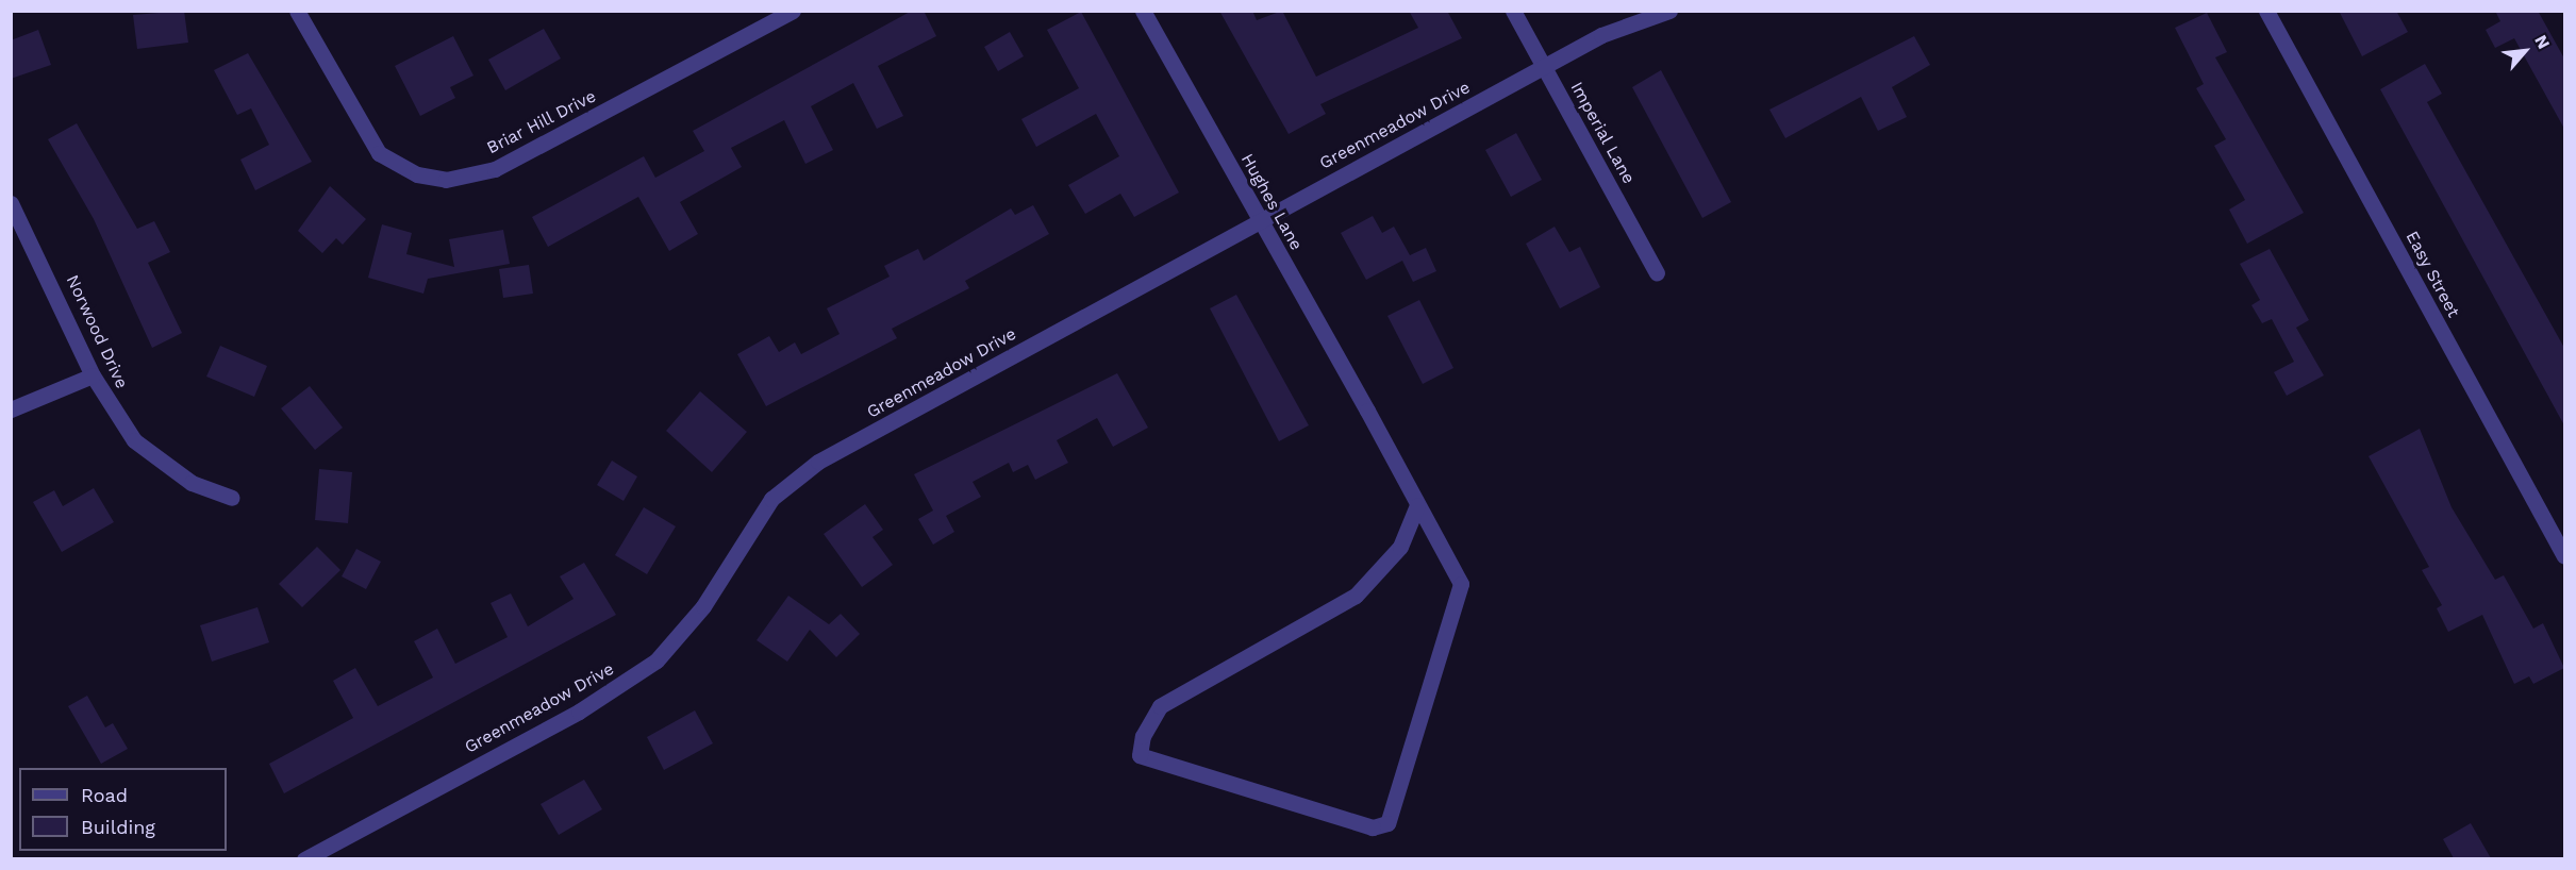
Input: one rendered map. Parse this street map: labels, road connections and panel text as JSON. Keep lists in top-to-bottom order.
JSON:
{
  "streets": {
    "street": [
      "Briar Hill Drive",
      "Greenmeadow Drive",
      "Imperial Lane",
      "Hughes Lane",
      "Easy Street",
      "Norwood Drive"
    ]
  },
  "crossings": [
    ["Greenmeadow Drive", "Imperial Lane"],
    ["Greenmeadow Drive", "Hughes Lane"]
  ],
  "legend": ["Road", "Building"],
  "north": "top right"
}
